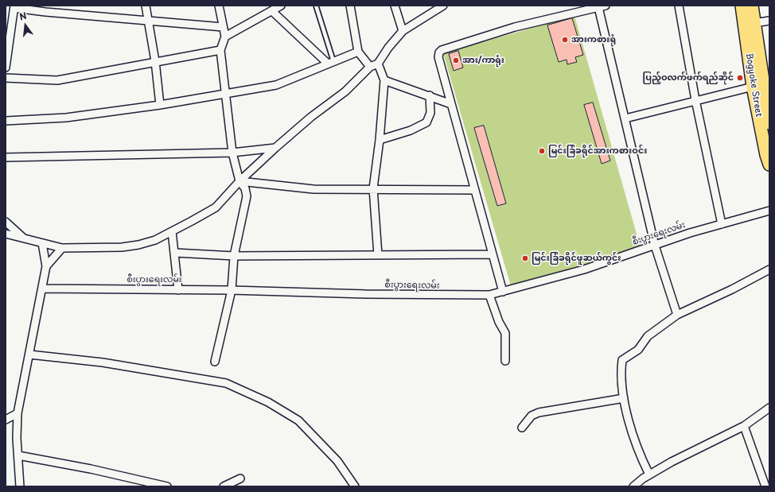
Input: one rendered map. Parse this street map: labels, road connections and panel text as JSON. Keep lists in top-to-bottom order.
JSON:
{
  "streets": {
    "highway": ["Bogyoke Street"],
    "street": ["စီးပွားရေးလမ်း"]
  },
  "places": [
    "အားကစားရုံ",
    "အား/ကာရုံး",
    "ပြည့်ဝလက်ဖက်ရည်ဆိုင်",
    "မြင်းခြံခရိုင်အားကစားဝင်း",
    "မြင်းခြံခရိုင်ဖူဆယ်ကွင်း"
  ],
  "north": "top"
}
